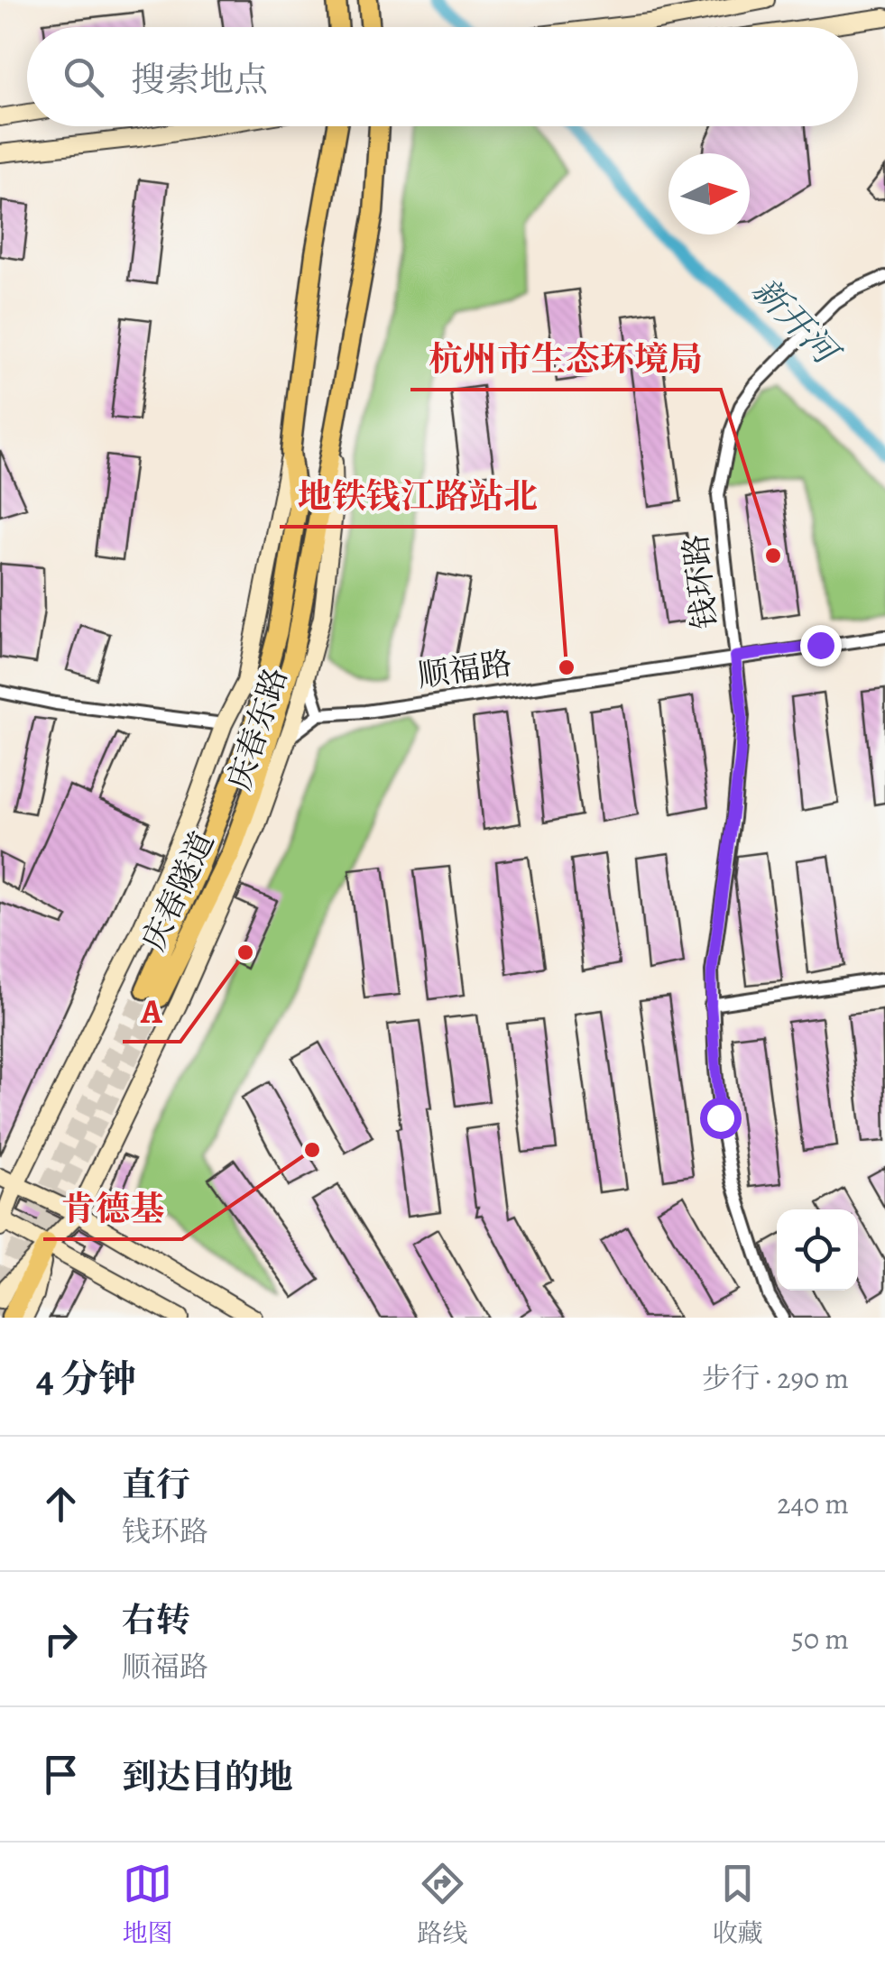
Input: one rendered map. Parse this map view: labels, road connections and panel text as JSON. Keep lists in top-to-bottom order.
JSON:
{
  "streets": {
    "main road": ["庆春东路", "庆春隧道"],
    "street": ["钱环路", "顺福路"]
  },
  "crossings": [
    ["钱环路", "顺福路"],
    ["庆春东路", "庆春隧道"]
  ],
  "water": ["新开河"],
  "places": [
    "杭州市生态环境局",
    "地铁钱江路站北",
    "A",
    "肯德基"
  ],
  "north": "right",
  "page": {
    "search": "搜索地点",
    "heading": ["4 分钟", "步行 · 290 m"],
    "list": [
      ["直行", "钱环路", "240 m"],
      ["右转", "顺福路", "50 m"],
      "到达目的地"
    ],
    "nav": ["地图", "路线", "收藏"]
  }
}
